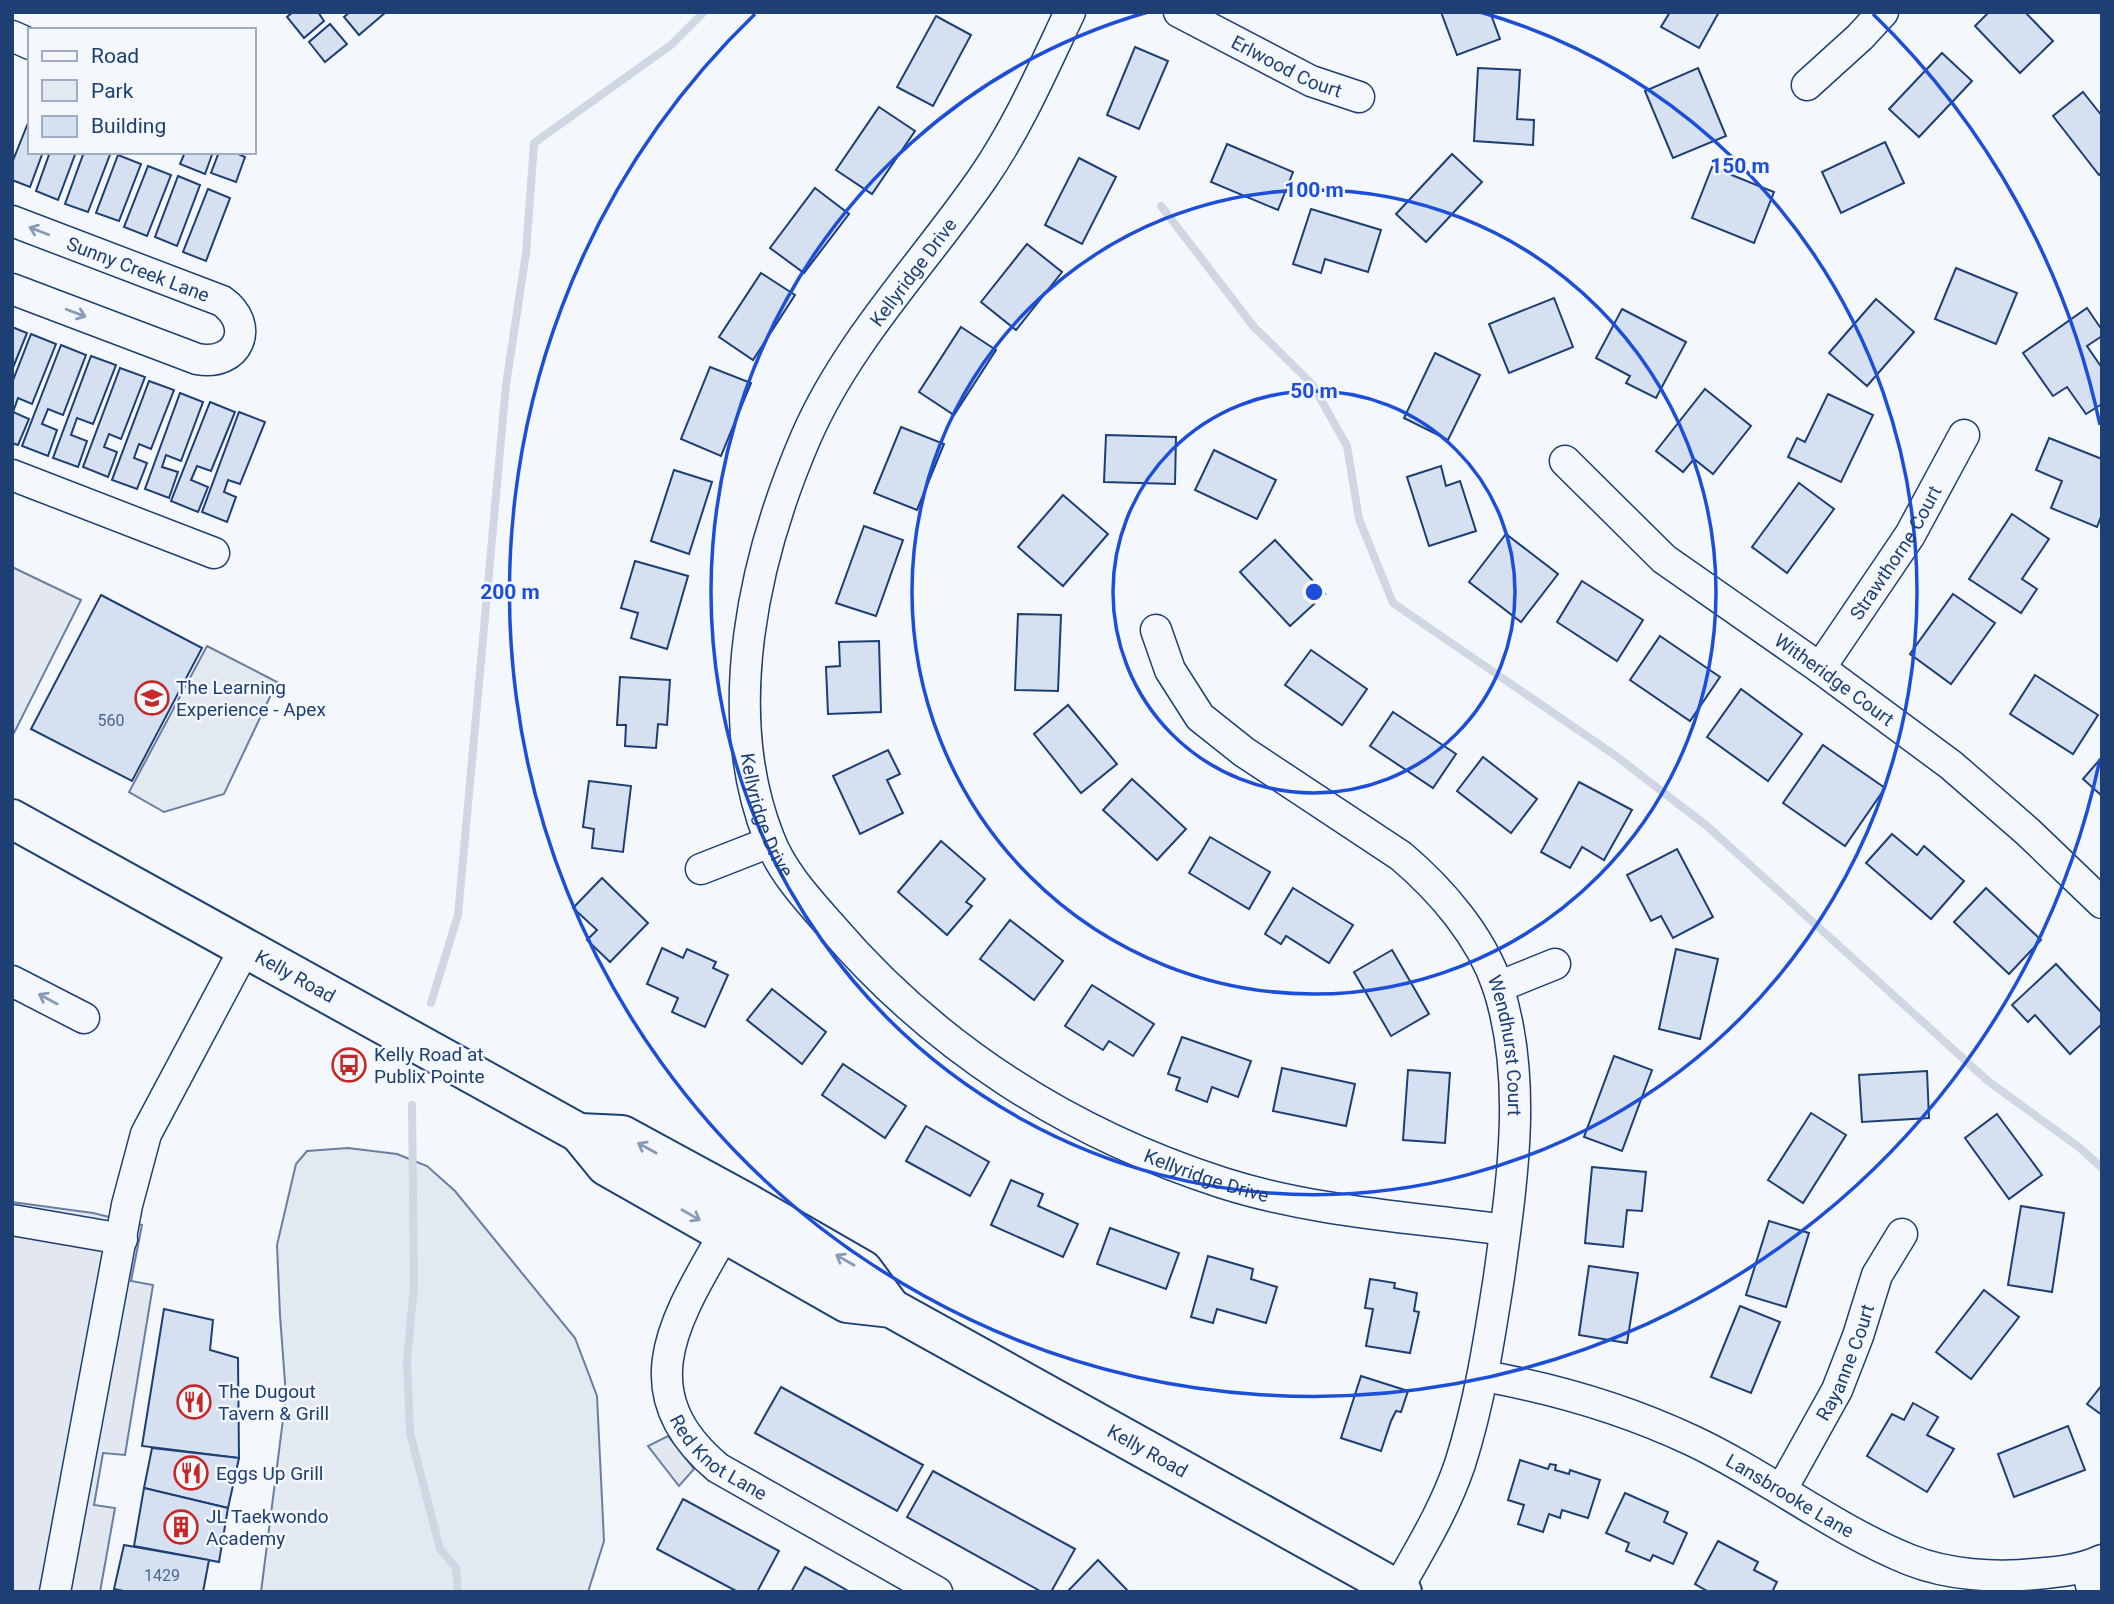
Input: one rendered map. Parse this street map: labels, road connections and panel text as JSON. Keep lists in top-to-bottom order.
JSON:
{
  "streets": {
    "main road": ["Kelly Road"],
    "street": [
      "Erlwood Court",
      "Sunny Creek Lane",
      "Kellyridge Drive",
      "Strawthorne Court",
      "Witheridge Court",
      "Wendhurst Court",
      "Rayanne Court",
      "Red Knot Lane",
      "Lansbrooke Lane"
    ]
  },
  "crossings": [
    ["Kellyridge Drive", "Wendhurst Court"],
    ["Strawthorne Court", "Witheridge Court"],
    ["Kelly Road", "Wendhurst Court"],
    ["Kelly Road", "Red Knot Lane"],
    ["Wendhurst Court", "Lansbrooke Lane"],
    ["Rayanne Court", "Lansbrooke Lane"]
  ],
  "places": {
    "school or university": ["The Learning Experience - Apex"],
    "bus stop": ["Kelly Road at Publix Pointe"],
    "restaurant": ["The Dugout Tavern & Grill", "Eggs Up Grill"],
    "building": ["JL Taekwondo Academy"]
  },
  "house_numbers": ["560", "1429"],
  "legend": ["Road", "Park", "Building"],
  "rings": [
    "150 m",
    "100 m",
    "50 m",
    "200 m"
  ]
}
